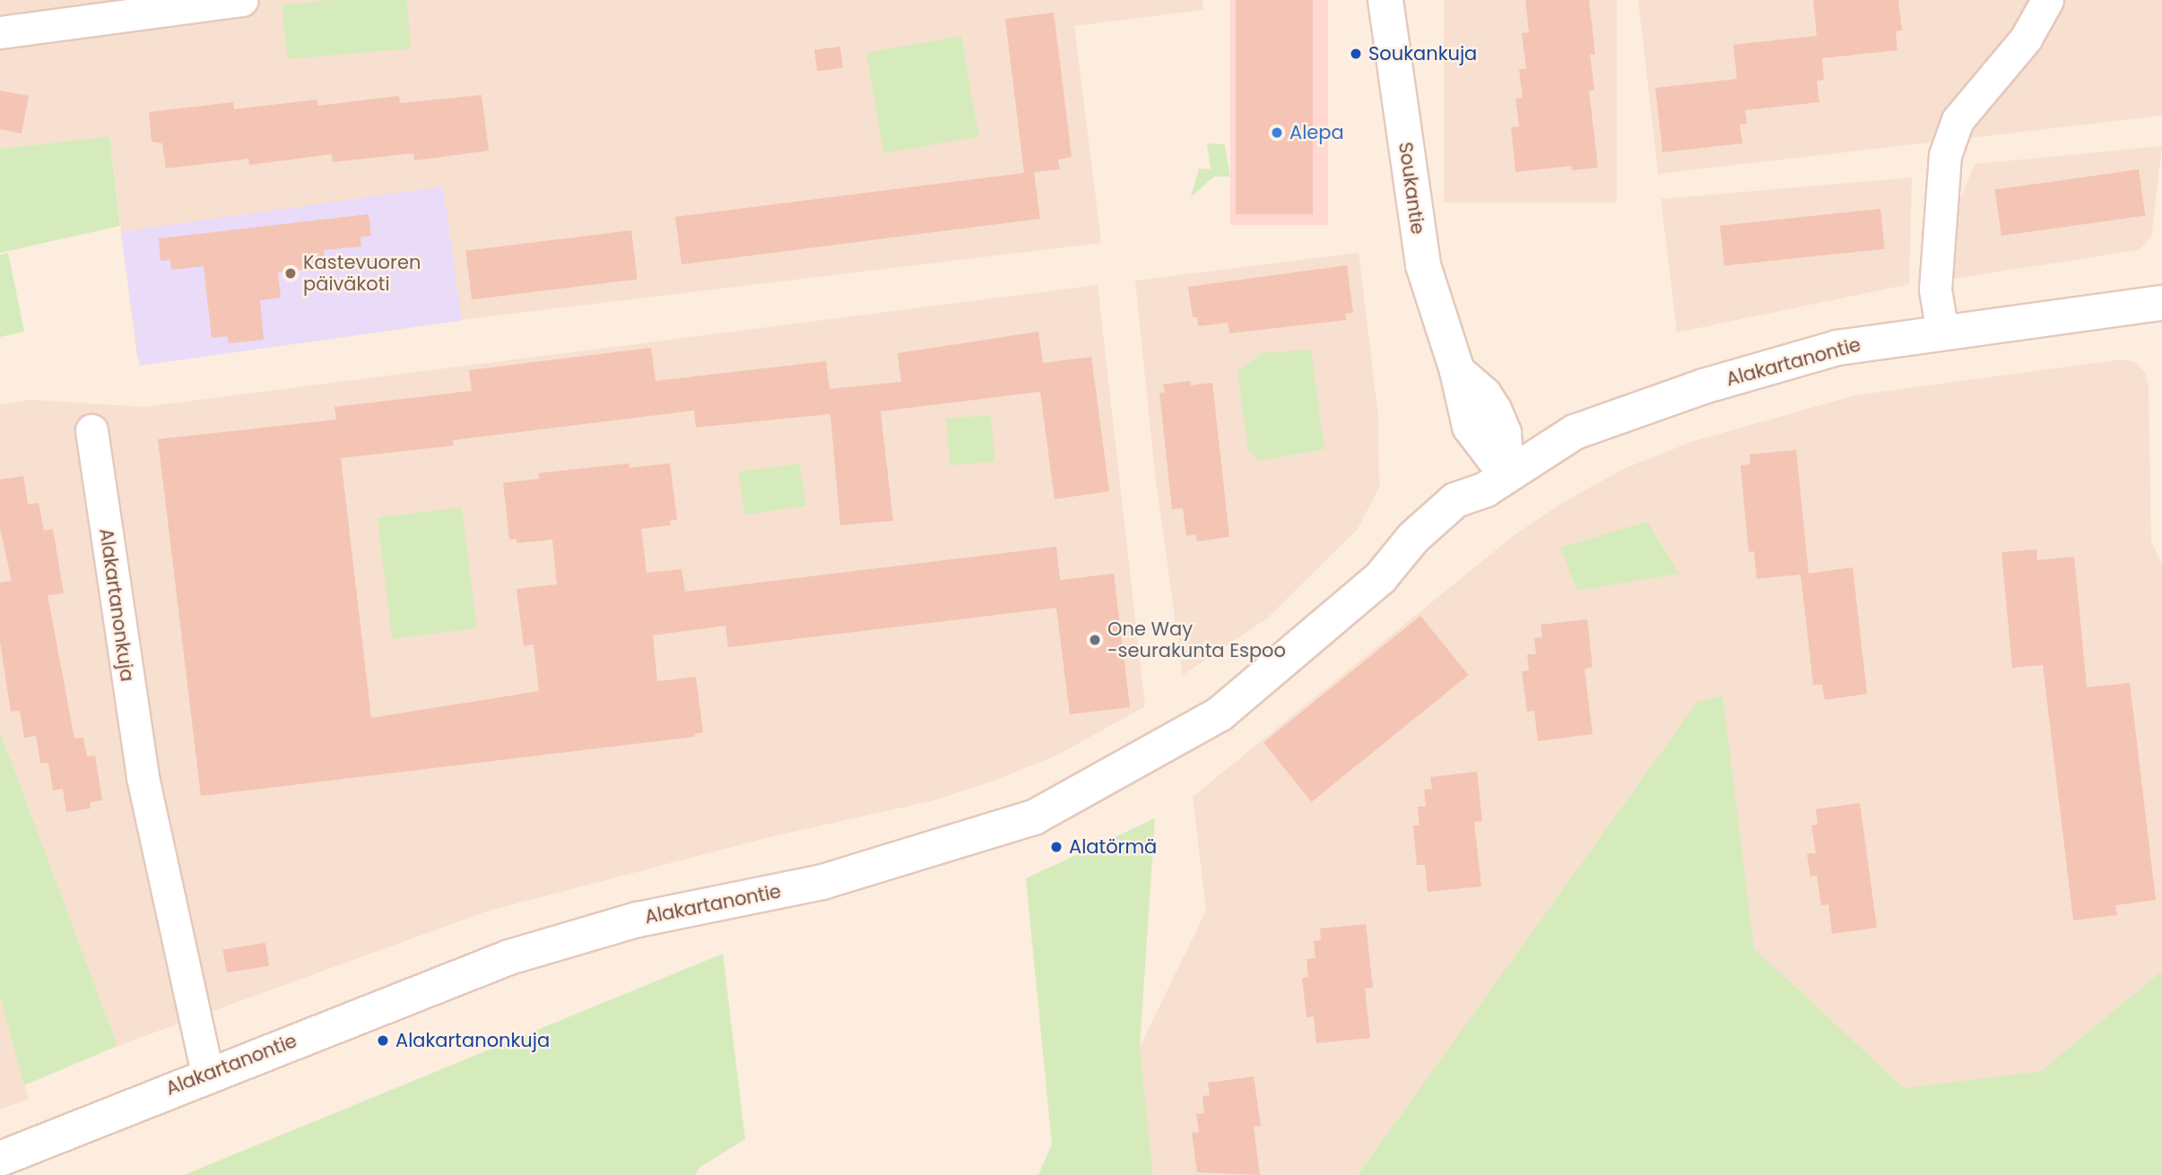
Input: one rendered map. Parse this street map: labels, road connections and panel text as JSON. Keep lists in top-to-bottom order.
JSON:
{
  "streets": {
    "street": ["Soukantie", "Alakartanontie", "Alakartanonkuja"]
  },
  "crossings": [
    ["Soukantie", "Alakartanontie"],
    ["Alakartanontie", "Alakartanonkuja"]
  ],
  "places": [
    "Soukankuja",
    "Alepa",
    "Kastevuoren päiväkoti",
    "One Way -seurakunta Espoo",
    "Alatörmä",
    "Alakartanonkuja"
  ]
}
